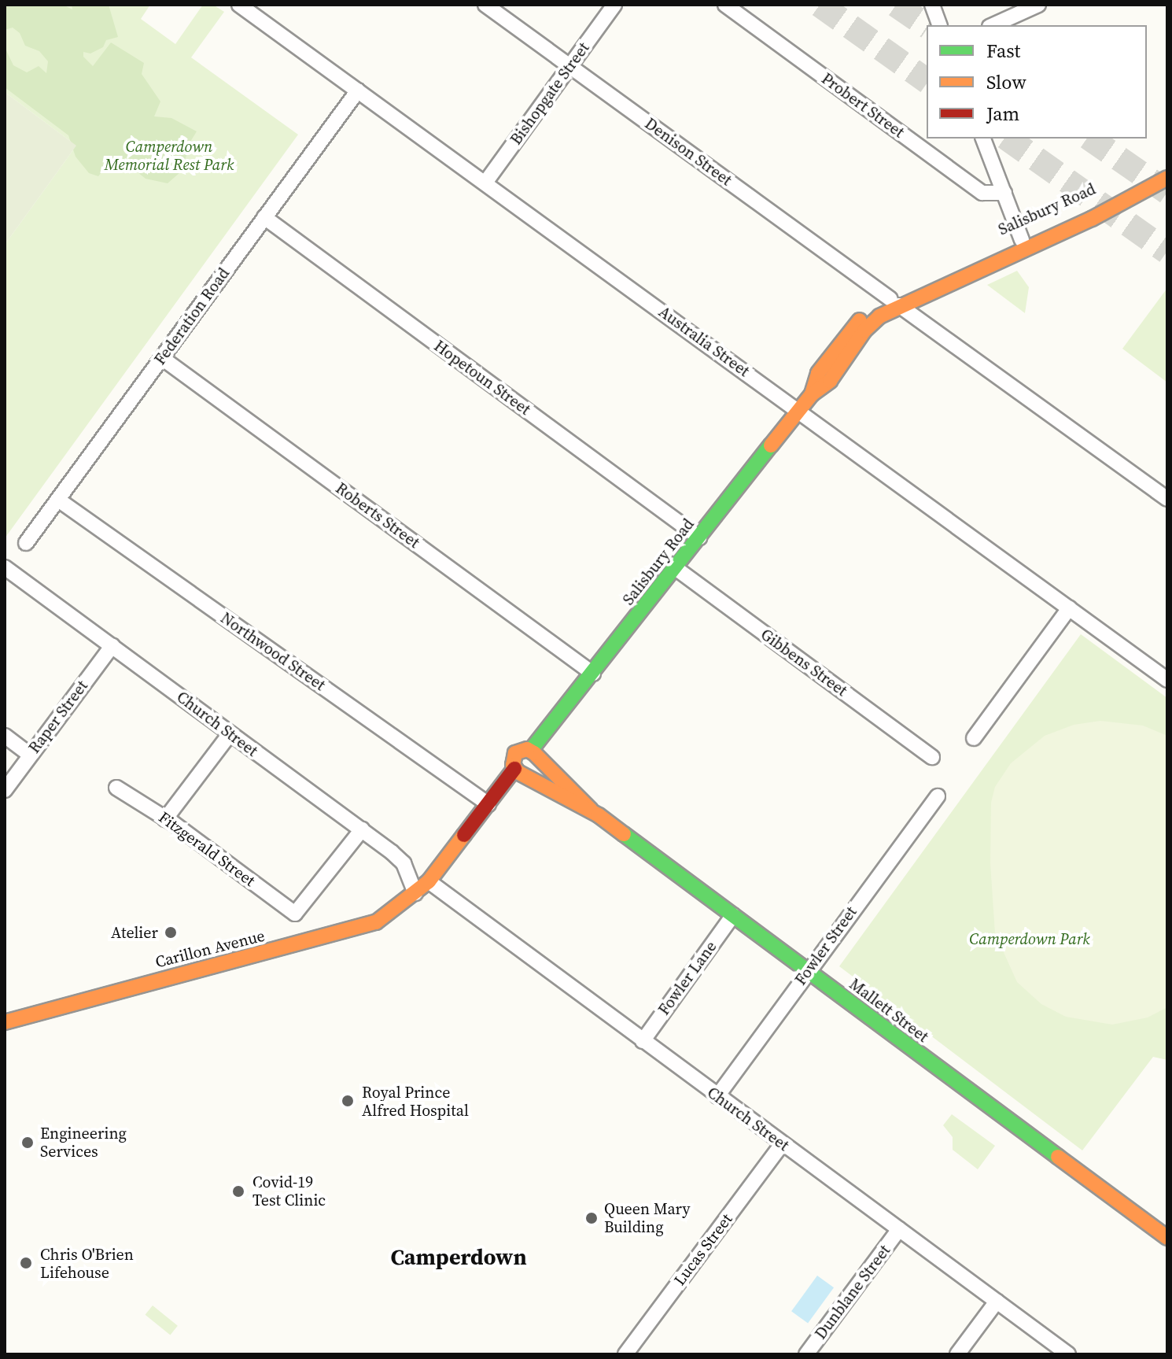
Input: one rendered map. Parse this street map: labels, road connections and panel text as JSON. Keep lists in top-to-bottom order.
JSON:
{
  "streets": {
    "main road": ["Salisbury Road", "Carillon Avenue", "Mallett Street"],
    "street": [
      "Bishopgate Street",
      "Probert Street",
      "Denison Street",
      "Federation Road",
      "Australia Street",
      "Hopetoun Street",
      "Roberts Street",
      "Northwood Street",
      "Gibbens Street",
      "Raper Street",
      "Church Street",
      "Fitzgerald Street",
      "Fowler Street",
      "Fowler Lane",
      "Lucas Street",
      "Dunblane Street"
    ]
  },
  "crossings": [
    ["Bishopgate Street", "Denison Street"],
    ["Bishopgate Street", "Australia Street"],
    ["Denison Street", "Salisbury Road"],
    ["Salisbury Road", "Australia Street"],
    ["Salisbury Road", "Hopetoun Street"],
    ["Salisbury Road", "Roberts Street"],
    ["Salisbury Road", "Gibbens Street"],
    ["Salisbury Road", "Mallett Street"],
    ["Federation Road", "Australia Street"],
    ["Federation Road", "Hopetoun Street"],
    ["Federation Road", "Roberts Street"],
    ["Federation Road", "Northwood Street"],
    ["Raper Street", "Church Street"],
    ["Church Street", "Fitzgerald Street"],
    ["Church Street", "Fowler Street"],
    ["Church Street", "Carillon Avenue"],
    ["Church Street", "Fowler Lane"],
    ["Church Street", "Lucas Street"],
    ["Church Street", "Dunblane Street"],
    ["Fowler Street", "Mallett Street"],
    ["Fowler Lane", "Mallett Street"]
  ],
  "districts": ["Camperdown"],
  "parks": ["Camperdown Memorial Rest Park", "Camperdown Park"],
  "places": [
    "Atelier",
    "Royal Prince Alfred Hospital",
    "Engineering Services",
    "Covid-19 Test Clinic",
    "Queen Mary Building",
    "Chris O'Brien Lifehouse"
  ],
  "legend": ["Fast", "Slow", "Jam"]
}
